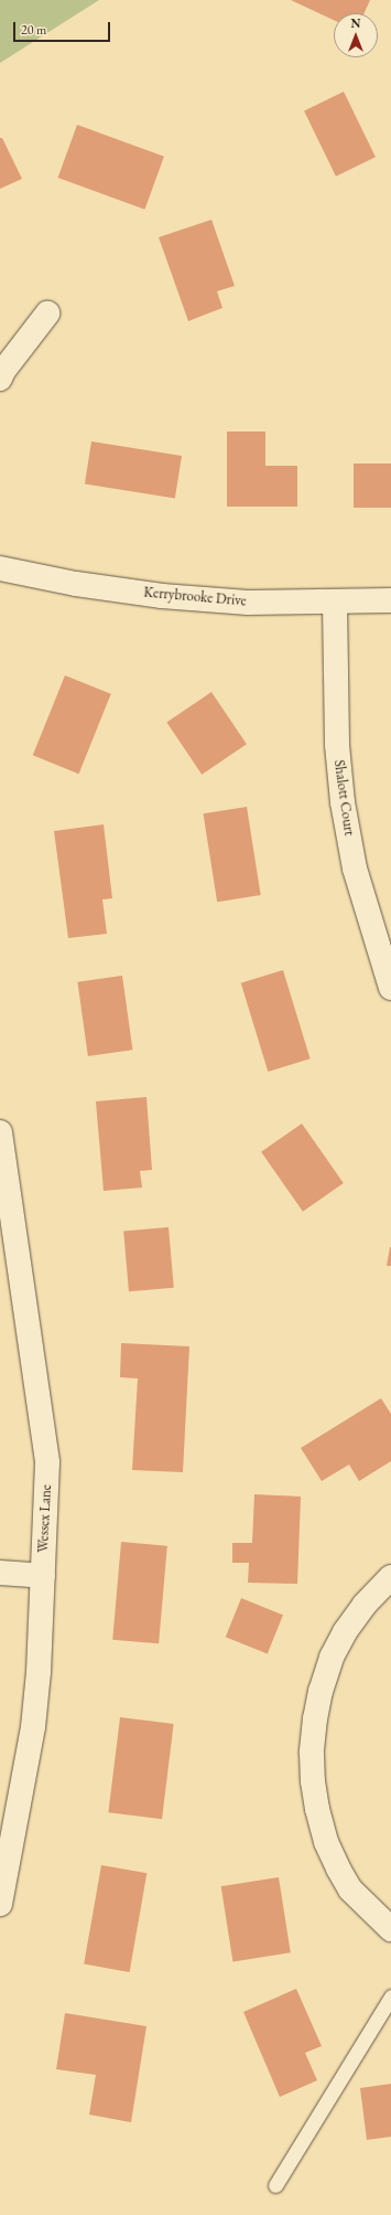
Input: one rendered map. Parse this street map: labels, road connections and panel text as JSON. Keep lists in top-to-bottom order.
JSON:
{
  "streets": {
    "street": ["Kerrybrooke Drive", "Shalott Court", "Wessex Lane"]
  },
  "crossings": [
    ["Kerrybrooke Drive", "Shalott Court"]
  ],
  "scale_bar": "20 m",
  "north": "top"
}
